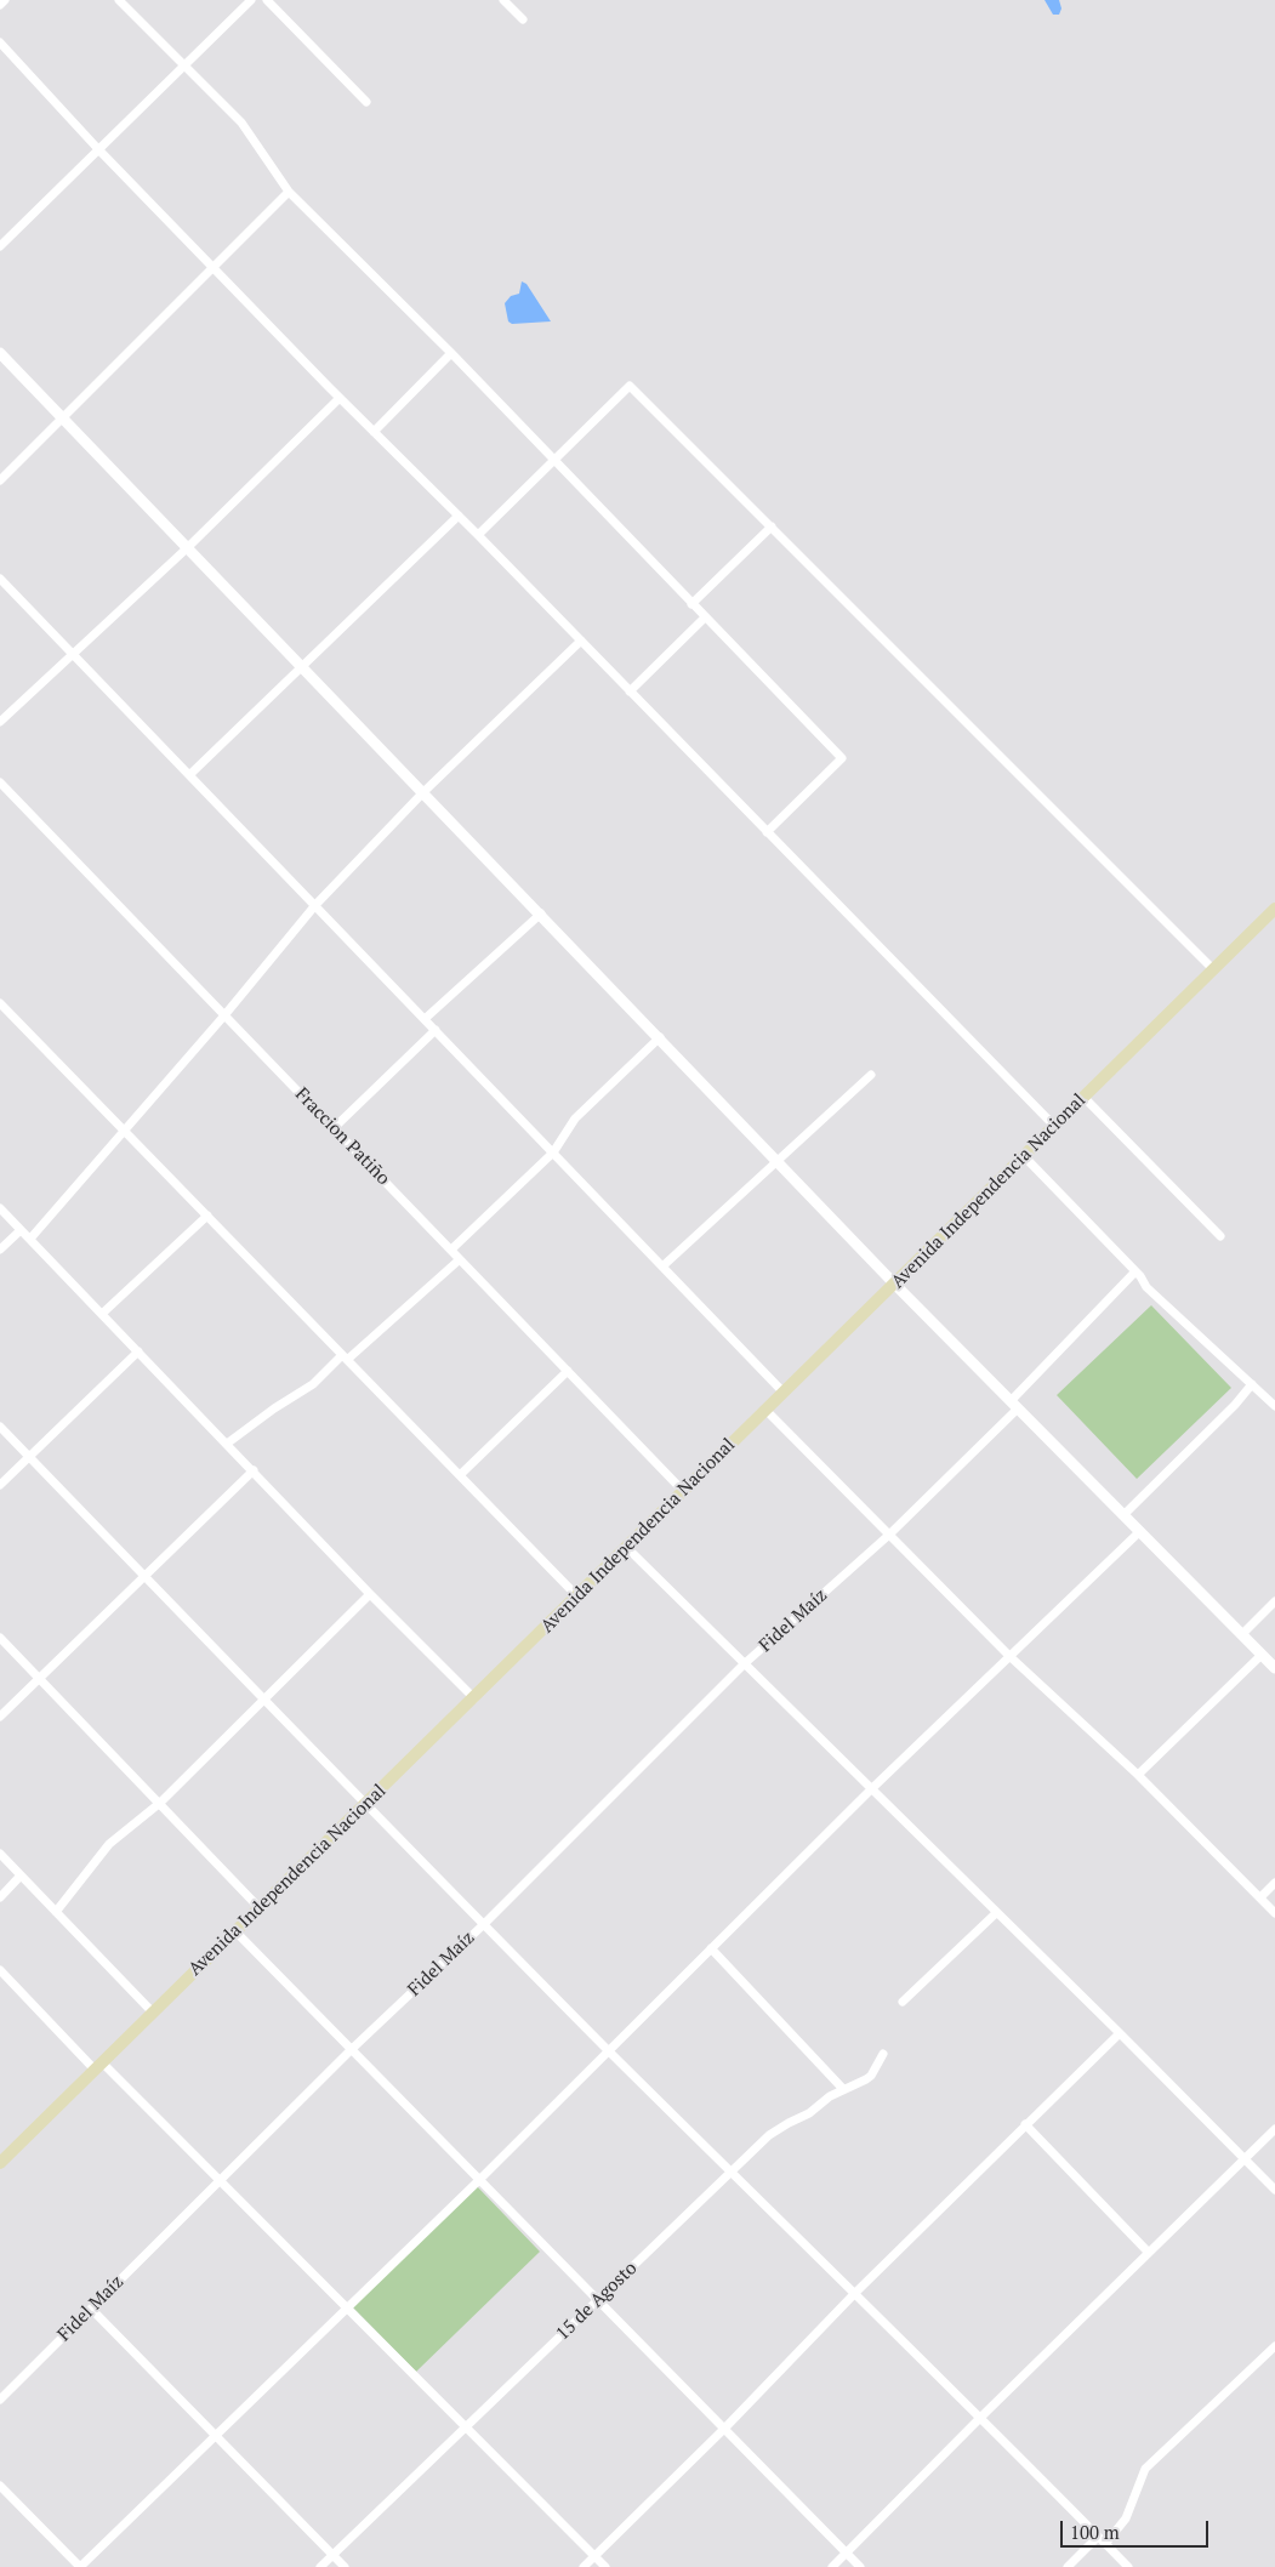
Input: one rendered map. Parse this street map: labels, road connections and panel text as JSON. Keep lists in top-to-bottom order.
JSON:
{
  "streets": {
    "main road": ["Avenida Independencia Nacional"],
    "street": ["Fraccion Patiño", "Fidel Maíz", "15 de Agosto"]
  },
  "crossings": [
    ["Fraccion Patiño", "Avenida Independencia Nacional"]
  ],
  "scale_bar": "100 m"
}
